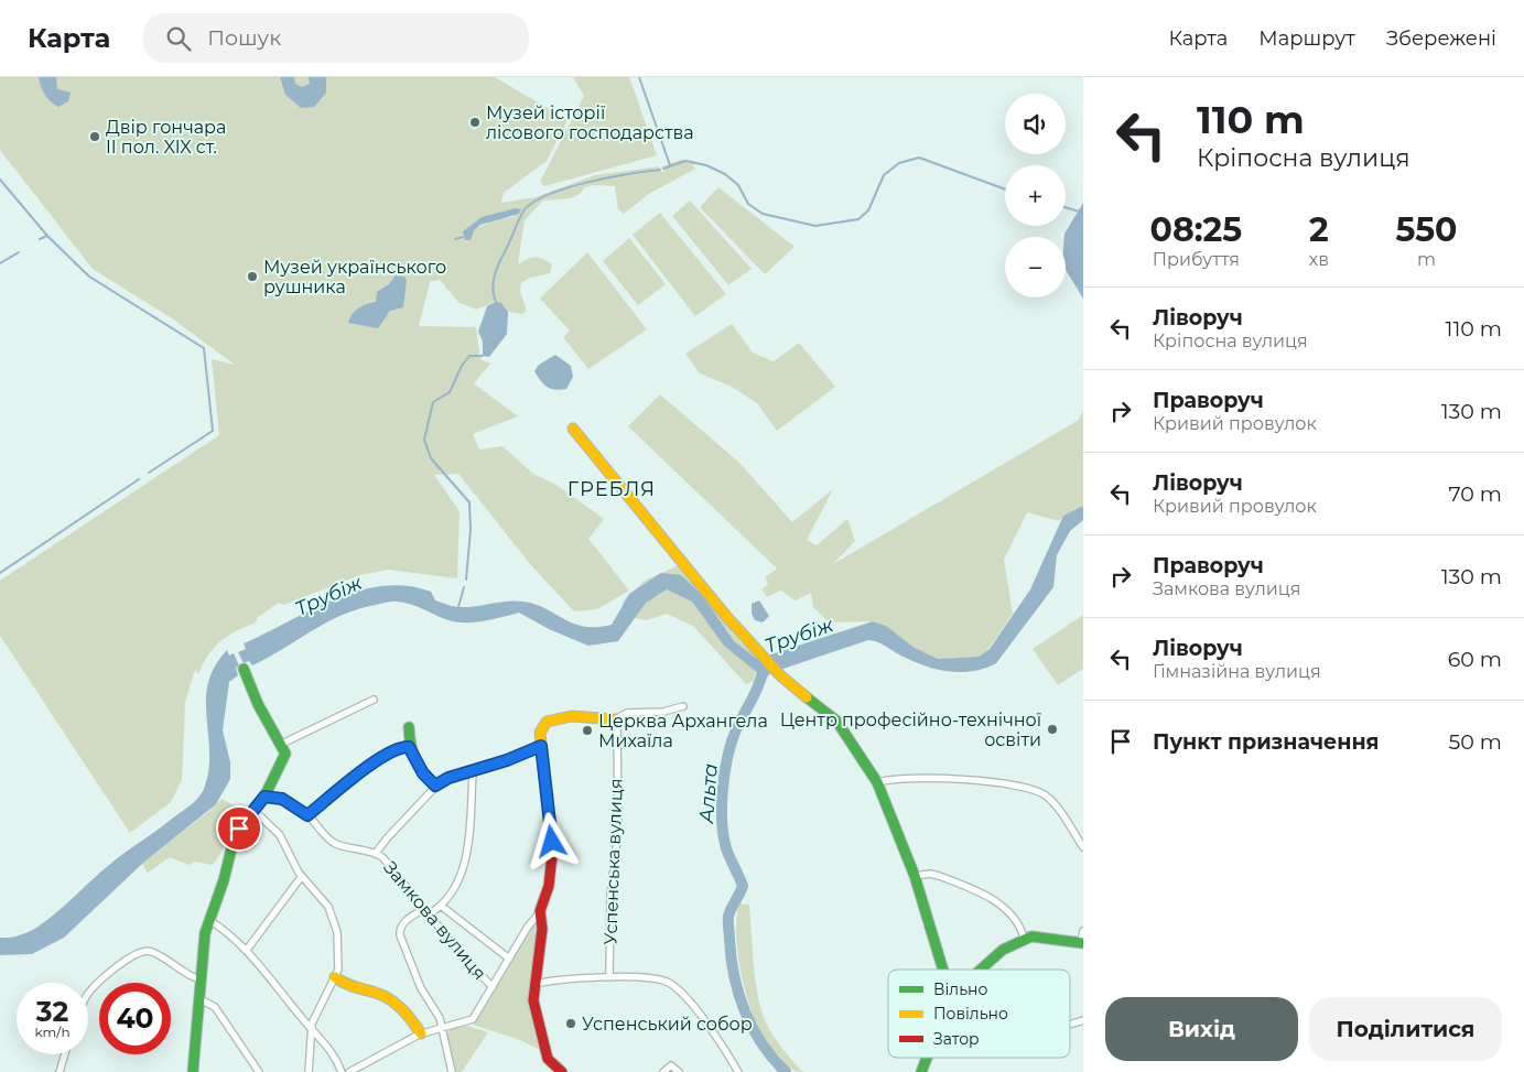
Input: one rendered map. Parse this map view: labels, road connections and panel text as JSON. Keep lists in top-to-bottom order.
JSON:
{
  "streets": {
    "street": ["Успенська вулиця", "Замкова вулиця"]
  },
  "districts": ["ГРЕБЛЯ"],
  "water": ["Трубіж", "Альта"],
  "places": [
    "Музей історії лісового господарства",
    "Двір гончара II пол. XIX ст.",
    "Музей українського рушника",
    "Центр професійно-технічної освіти",
    "Церква Архангела Михаїла",
    "Успенський собор"
  ],
  "legend": ["Вільно", "Повільно", "Затор"],
  "page": {
    "header": "Карта",
    "search": "Пошук",
    "nav": ["Карта", "Маршрут", "Збережені"],
    "turn": ["110 m", "Кріпосна вулиця"],
    "map_buttons": ["+", "−"],
    "eta": [
      "08:25",
      "Прибуття",
      "2",
      "хв",
      "550",
      "m"
    ],
    "list": [
      {
        "name": "Ліворуч",
        "note": "Кріпосна вулиця",
        "value": "110 m"
      },
      {
        "name": "Праворуч",
        "note": "Кривий провулок",
        "value": "130 m"
      },
      {
        "name": "Ліворуч",
        "note": "Кривий провулок",
        "value": "70 m"
      },
      {
        "name": "Праворуч",
        "note": "Замкова вулиця",
        "value": "130 m"
      },
      {
        "name": "Ліворуч",
        "note": "Гімназійна вулиця",
        "value": "60 m"
      },
      {
        "name": "Пункт призначення",
        "value": "50 m"
      }
    ],
    "speed": "32 km/h",
    "limit": "40",
    "buttons": ["Вихід", "Поділитися"]
  }
}
